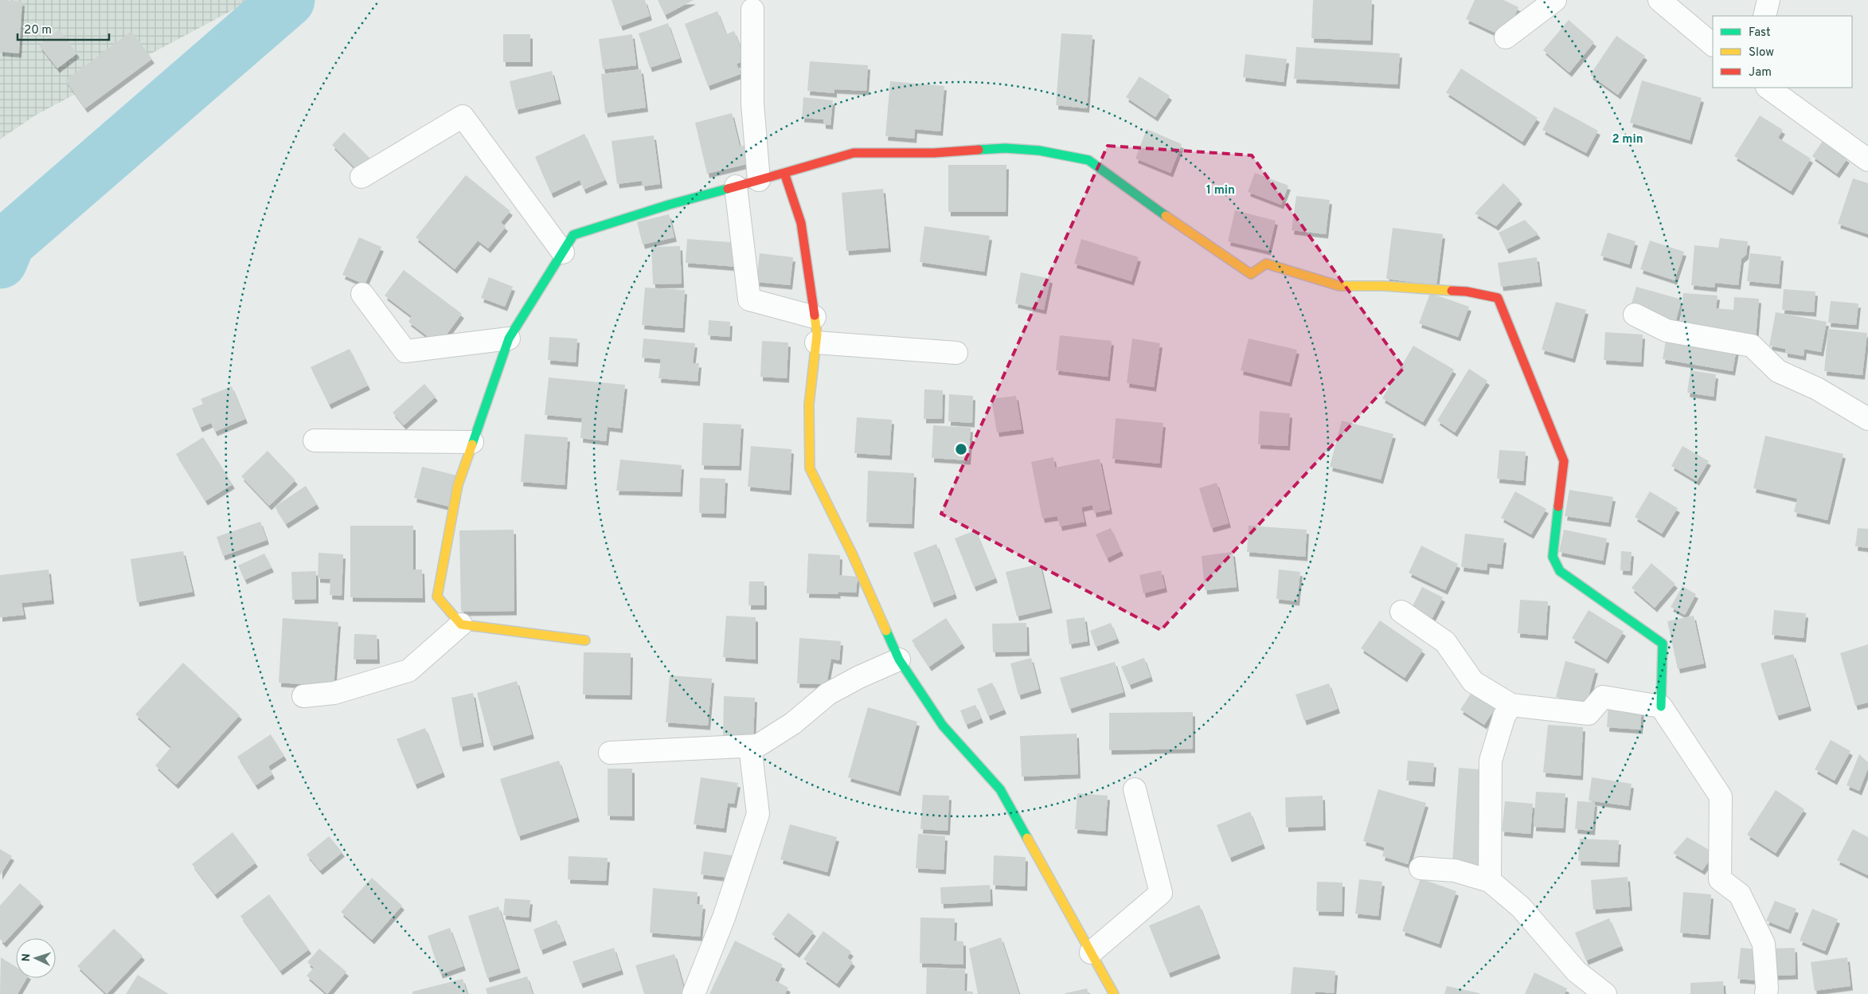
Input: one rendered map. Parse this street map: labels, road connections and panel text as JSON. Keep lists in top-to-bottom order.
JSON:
{
  "legend": ["Fast", "Slow", "Jam"],
  "scale_bar": "20 m",
  "north": "left",
  "rings": ["2 min", "1 min"]
}
